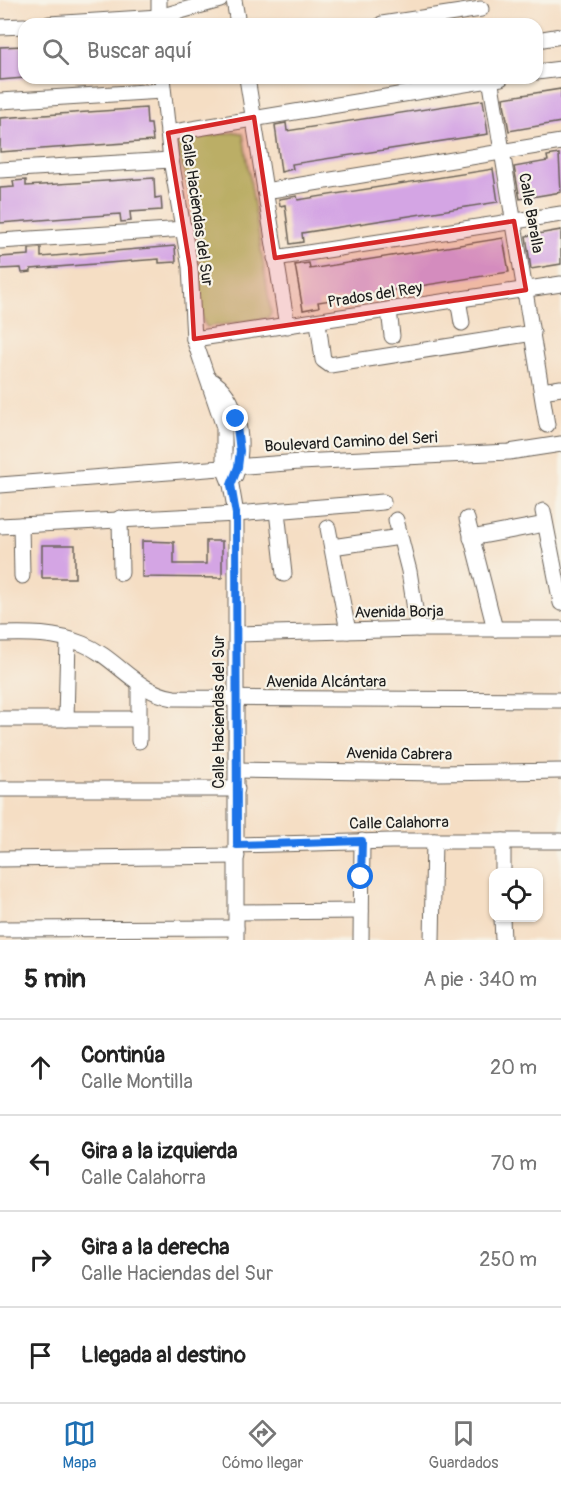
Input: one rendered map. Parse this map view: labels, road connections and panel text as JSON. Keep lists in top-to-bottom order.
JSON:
{
  "streets": {
    "street": [
      "Calle Haciendas del Sur",
      "Calle Baralla",
      "Prados del Rey",
      "Boulevard Camino del Seri",
      "Avenida Borja",
      "Avenida Alcántara",
      "Avenida Cabrera",
      "Calle Calahorra"
    ]
  },
  "crossings": [
    ["Calle Haciendas del Sur", "Prados del Rey"],
    ["Calle Haciendas del Sur", "Boulevard Camino del Seri"],
    ["Calle Haciendas del Sur", "Avenida Borja"],
    ["Calle Haciendas del Sur", "Avenida Alcántara"],
    ["Calle Haciendas del Sur", "Avenida Cabrera"],
    ["Calle Haciendas del Sur", "Calle Calahorra"],
    ["Calle Baralla", "Prados del Rey"]
  ],
  "page": {
    "search": "Buscar aquí",
    "heading": ["5 min", "A pie · 340 m"],
    "list": [
      ["Continúa", "Calle Montilla", "20 m"],
      ["Gira a la izquierda", "Calle Calahorra", "70 m"],
      ["Gira a la derecha", "Calle Haciendas del Sur", "250 m"],
      "Llegada al destino"
    ],
    "nav": ["Mapa", "Cómo llegar", "Guardados"]
  }
}
